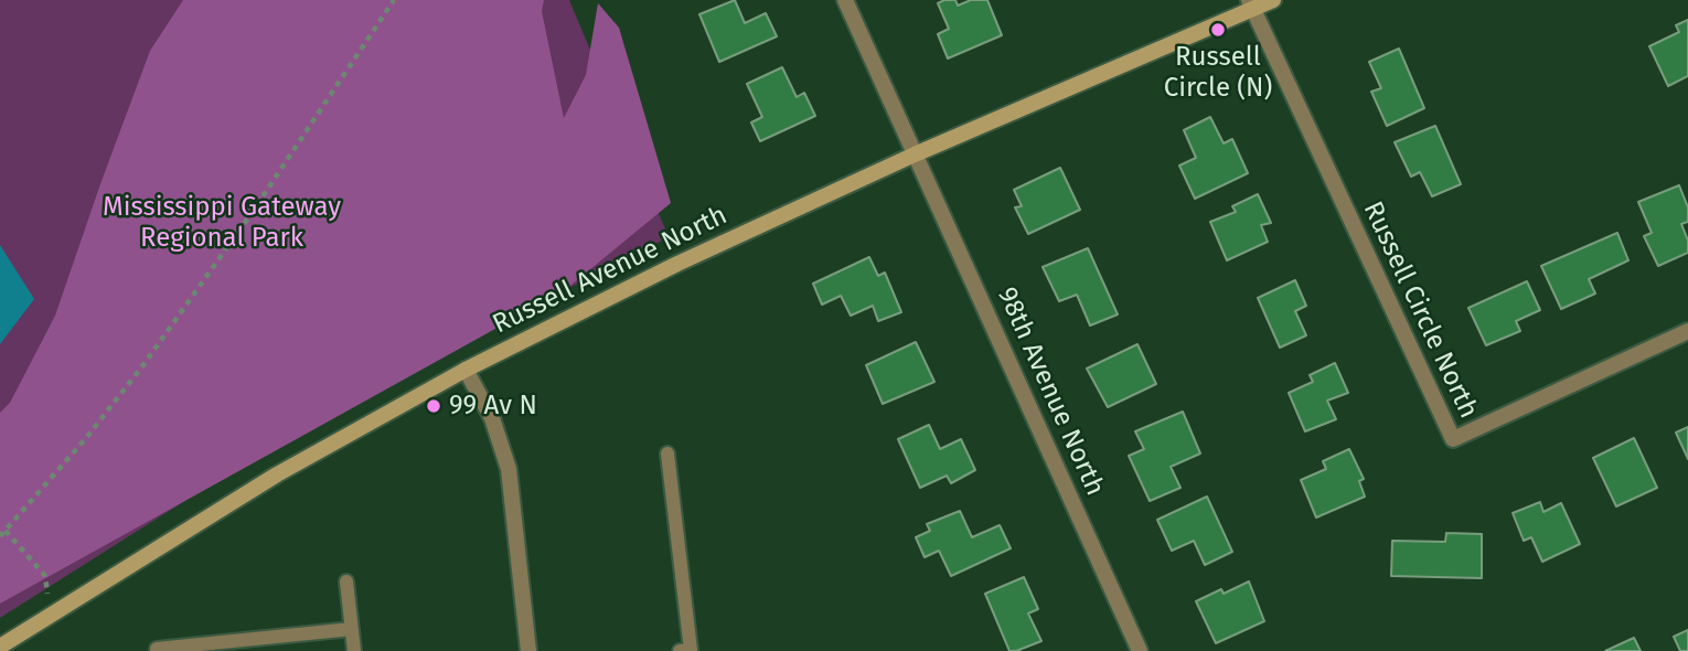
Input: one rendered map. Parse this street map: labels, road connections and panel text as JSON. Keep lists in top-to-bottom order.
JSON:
{
  "streets": {
    "street": ["Russell Avenue North", "Russell Circle North", "98th Avenue North"]
  },
  "crossings": [
    ["Russell Avenue North", "Russell Circle North"],
    ["Russell Avenue North", "98th Avenue North"]
  ],
  "parks": ["Mississippi Gateway Regional Park"],
  "places": ["Russell Circle (N)", "99 Av N"]
}
